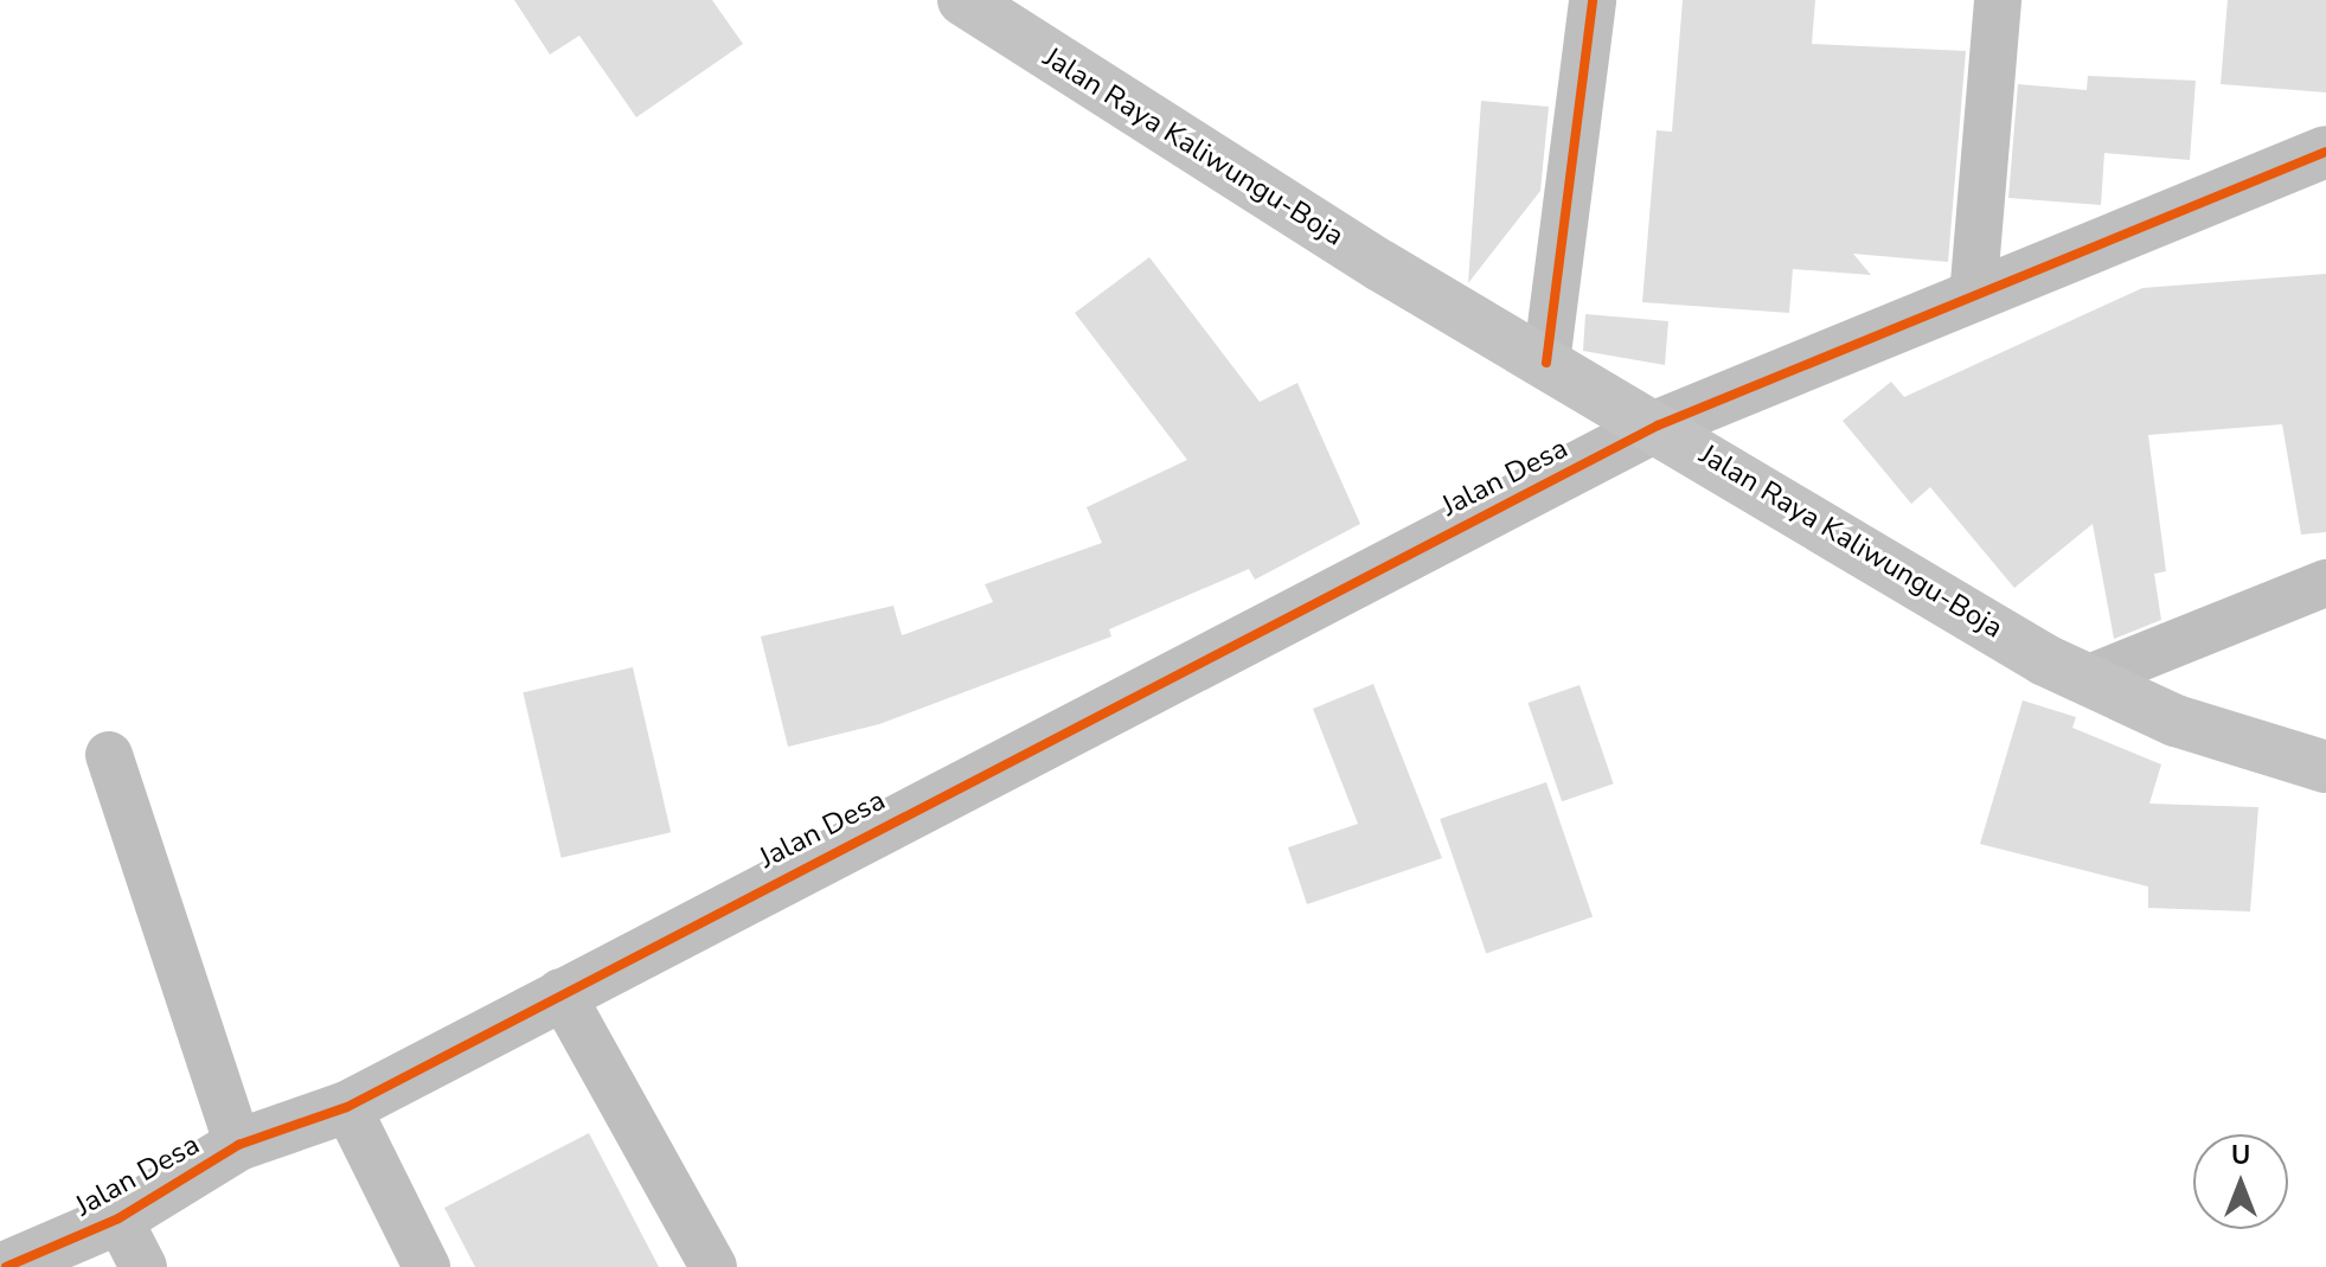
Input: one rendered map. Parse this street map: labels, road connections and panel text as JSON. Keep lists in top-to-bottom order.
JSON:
{
  "streets": {
    "main road": ["Jalan Raya Kaliwungu-Boja"],
    "street": ["Jalan Desa"]
  },
  "crossings": [
    ["Jalan Raya Kaliwungu-Boja", "Jalan Desa"]
  ],
  "north": "top"
}
